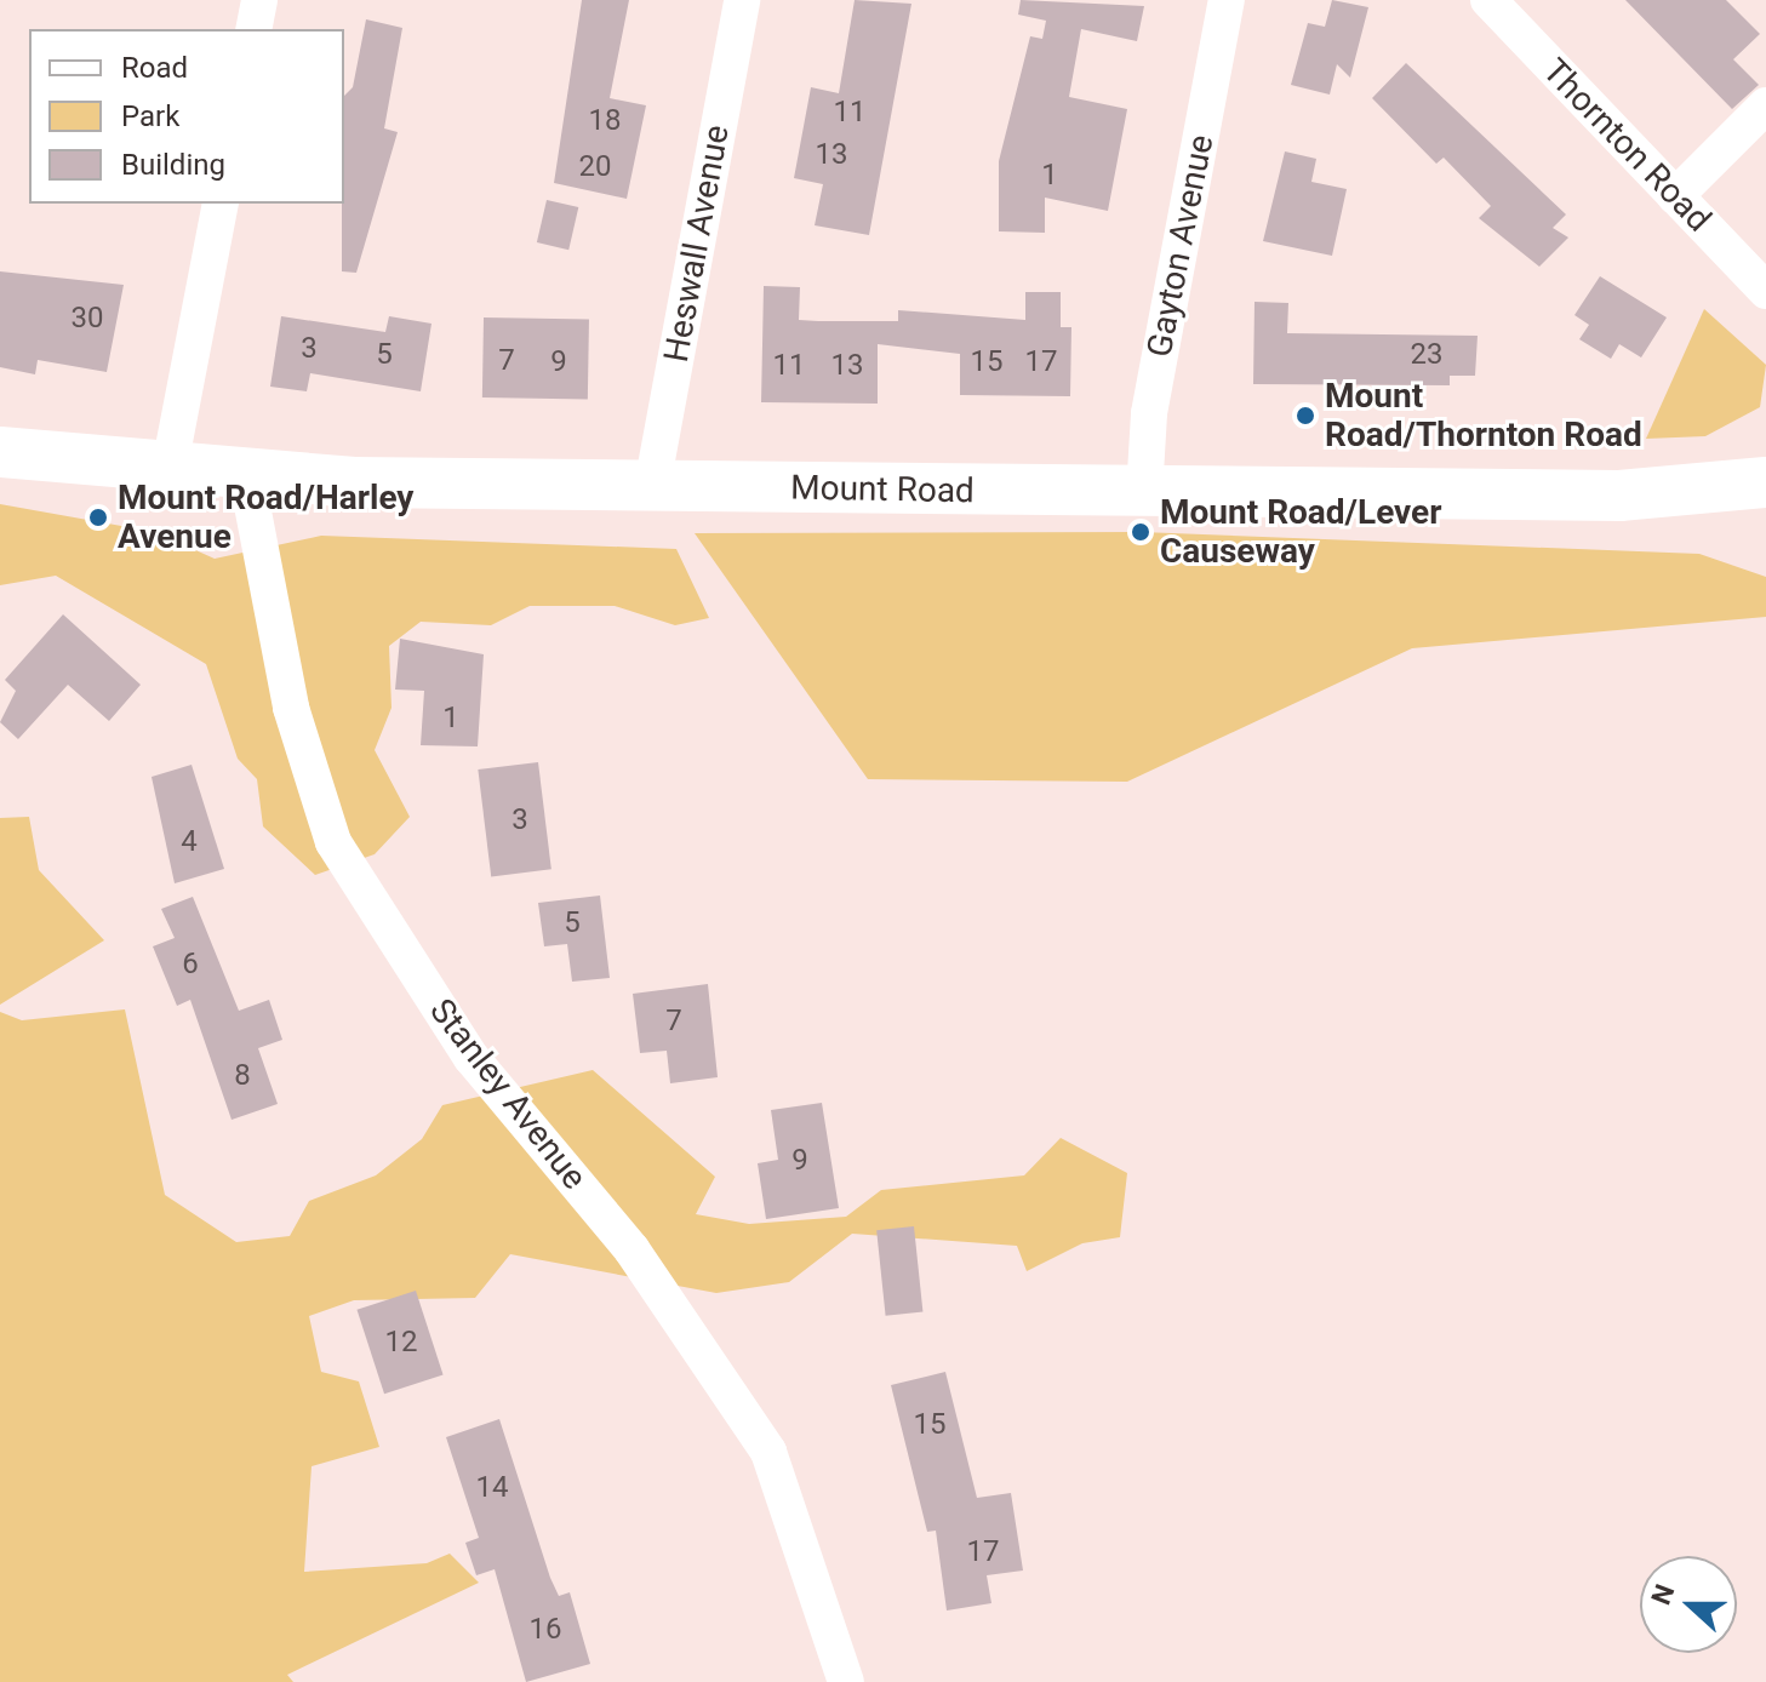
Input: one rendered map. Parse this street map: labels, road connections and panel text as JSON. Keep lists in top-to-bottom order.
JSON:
{
  "streets": {
    "main road": ["Mount Road"],
    "street": [
      "Thornton Road",
      "Heswall Avenue",
      "Gayton Avenue",
      "Stanley Avenue"
    ]
  },
  "crossings": [
    ["Heswall Avenue", "Mount Road"],
    ["Gayton Avenue", "Mount Road"],
    ["Mount Road", "Stanley Avenue"]
  ],
  "places": ["Mount Road/Thornton Road", "Mount Road/Harley Avenue", "Mount Road/Lever Causeway"],
  "house_numbers": [
    "11",
    "18",
    "13",
    "20",
    "1",
    "30",
    "3",
    "5",
    "23",
    "7",
    "9",
    "15",
    "17",
    "11",
    "13",
    "1",
    "3",
    "4",
    "5",
    "6",
    "7",
    "8",
    "9",
    "12",
    "15",
    "14",
    "17",
    "16"
  ],
  "legend": ["Road", "Park", "Building"],
  "north": "left"
}
